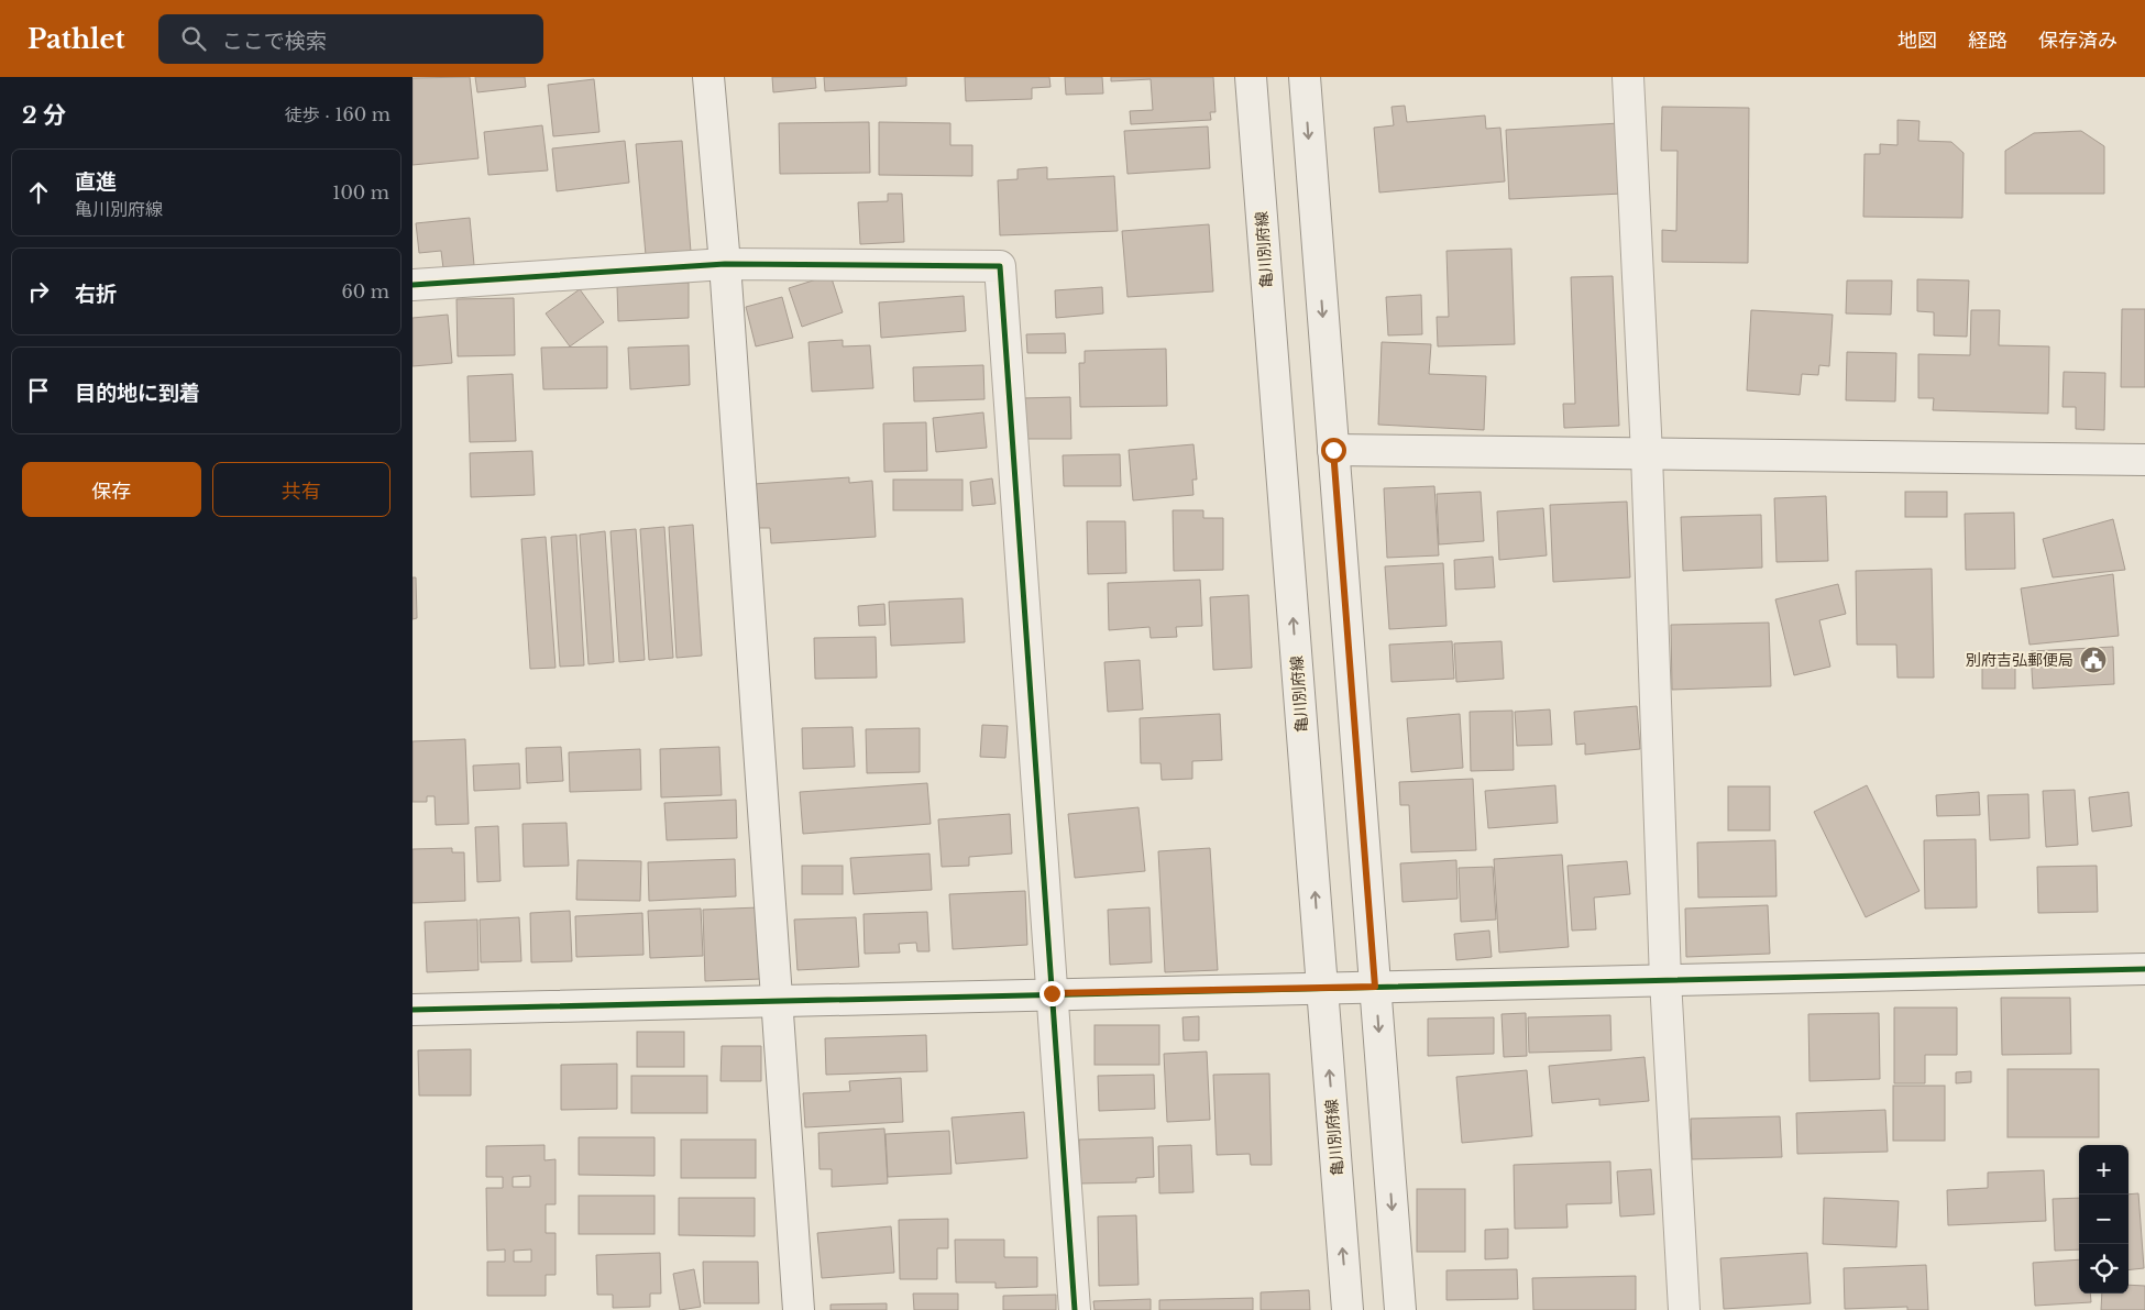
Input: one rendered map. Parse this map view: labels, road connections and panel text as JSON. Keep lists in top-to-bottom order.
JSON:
{
  "streets": {
    "street": ["亀川別府線"]
  },
  "places": {
    "public building": ["別府吉弘郵便局"]
  },
  "page": {
    "header": "Pathlet",
    "search": "ここで検索",
    "nav": ["地図", "経路", "保存済み"],
    "heading": ["2 分", "徒歩 · 160 m"],
    "list": [
      ["直進", "亀川別府線", "100 m"],
      ["右折", "60 m"],
      "目的地に到着"
    ],
    "buttons": ["保存", "共有"],
    "map_buttons": ["+", "−"]
  }
}
